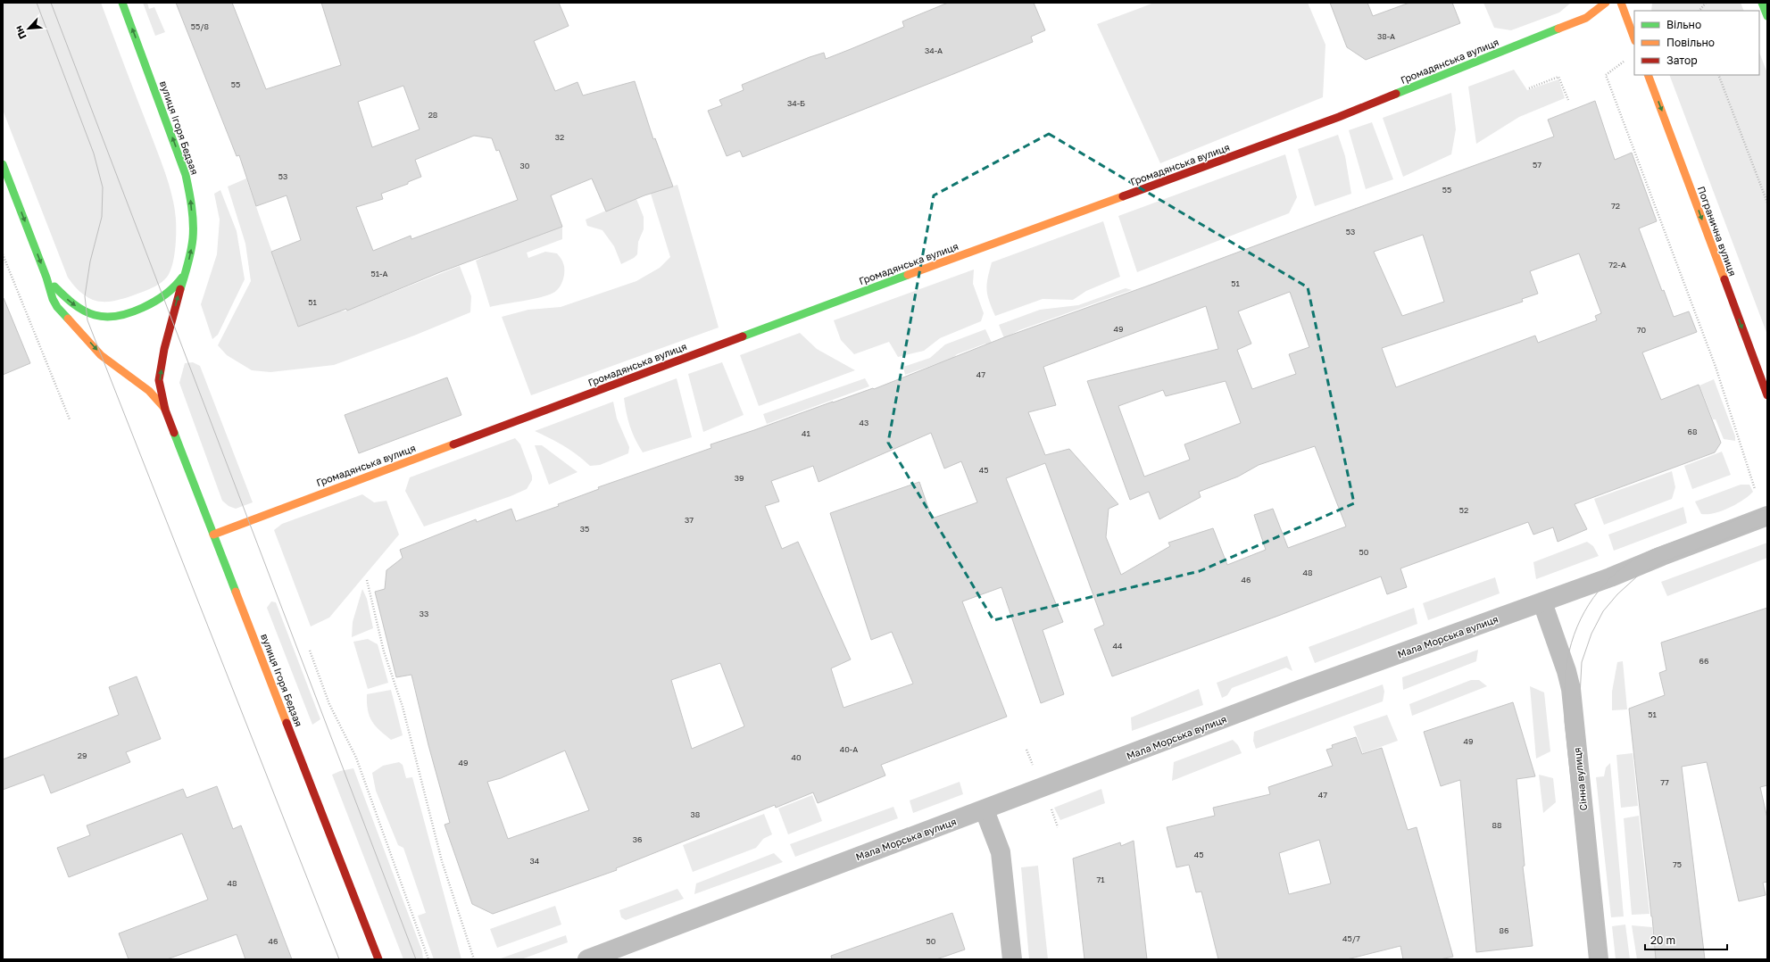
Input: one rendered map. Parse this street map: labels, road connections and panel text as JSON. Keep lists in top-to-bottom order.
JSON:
{
  "streets": {
    "street": [
      "Громадянська вулиця",
      "вулиця Ігоря Бедзая",
      "Погранична вулиця",
      "Мала Морська вулиця",
      "Сінна вулиця"
    ]
  },
  "crossings": [
    ["Громадянська вулиця", "вулиця Ігоря Бедзая"],
    ["Мала Морська вулиця", "Сінна вулиця"]
  ],
  "one_way": ["Погранична вулиця"],
  "house_numbers": [
    "55/8",
    "38-А",
    "34-A",
    "55",
    "34-Б",
    "28",
    "32",
    "57",
    "30",
    "53",
    "55",
    "72",
    "53",
    "72-А",
    "51-А",
    "51",
    "51",
    "49",
    "70",
    "47",
    "43",
    "68",
    "41",
    "45",
    "39",
    "52",
    "37",
    "35",
    "50",
    "48",
    "46",
    "33",
    "44",
    "66",
    "51",
    "49",
    "40-А",
    "29",
    "40",
    "49",
    "77",
    "47",
    "38",
    "88",
    "36",
    "45",
    "34",
    "75",
    "71",
    "48",
    "86",
    "45/7",
    "46",
    "50"
  ],
  "legend": ["Вільно", "Повільно", "Затор"],
  "scale_bar": "20 m",
  "north": "bottom left"
}
